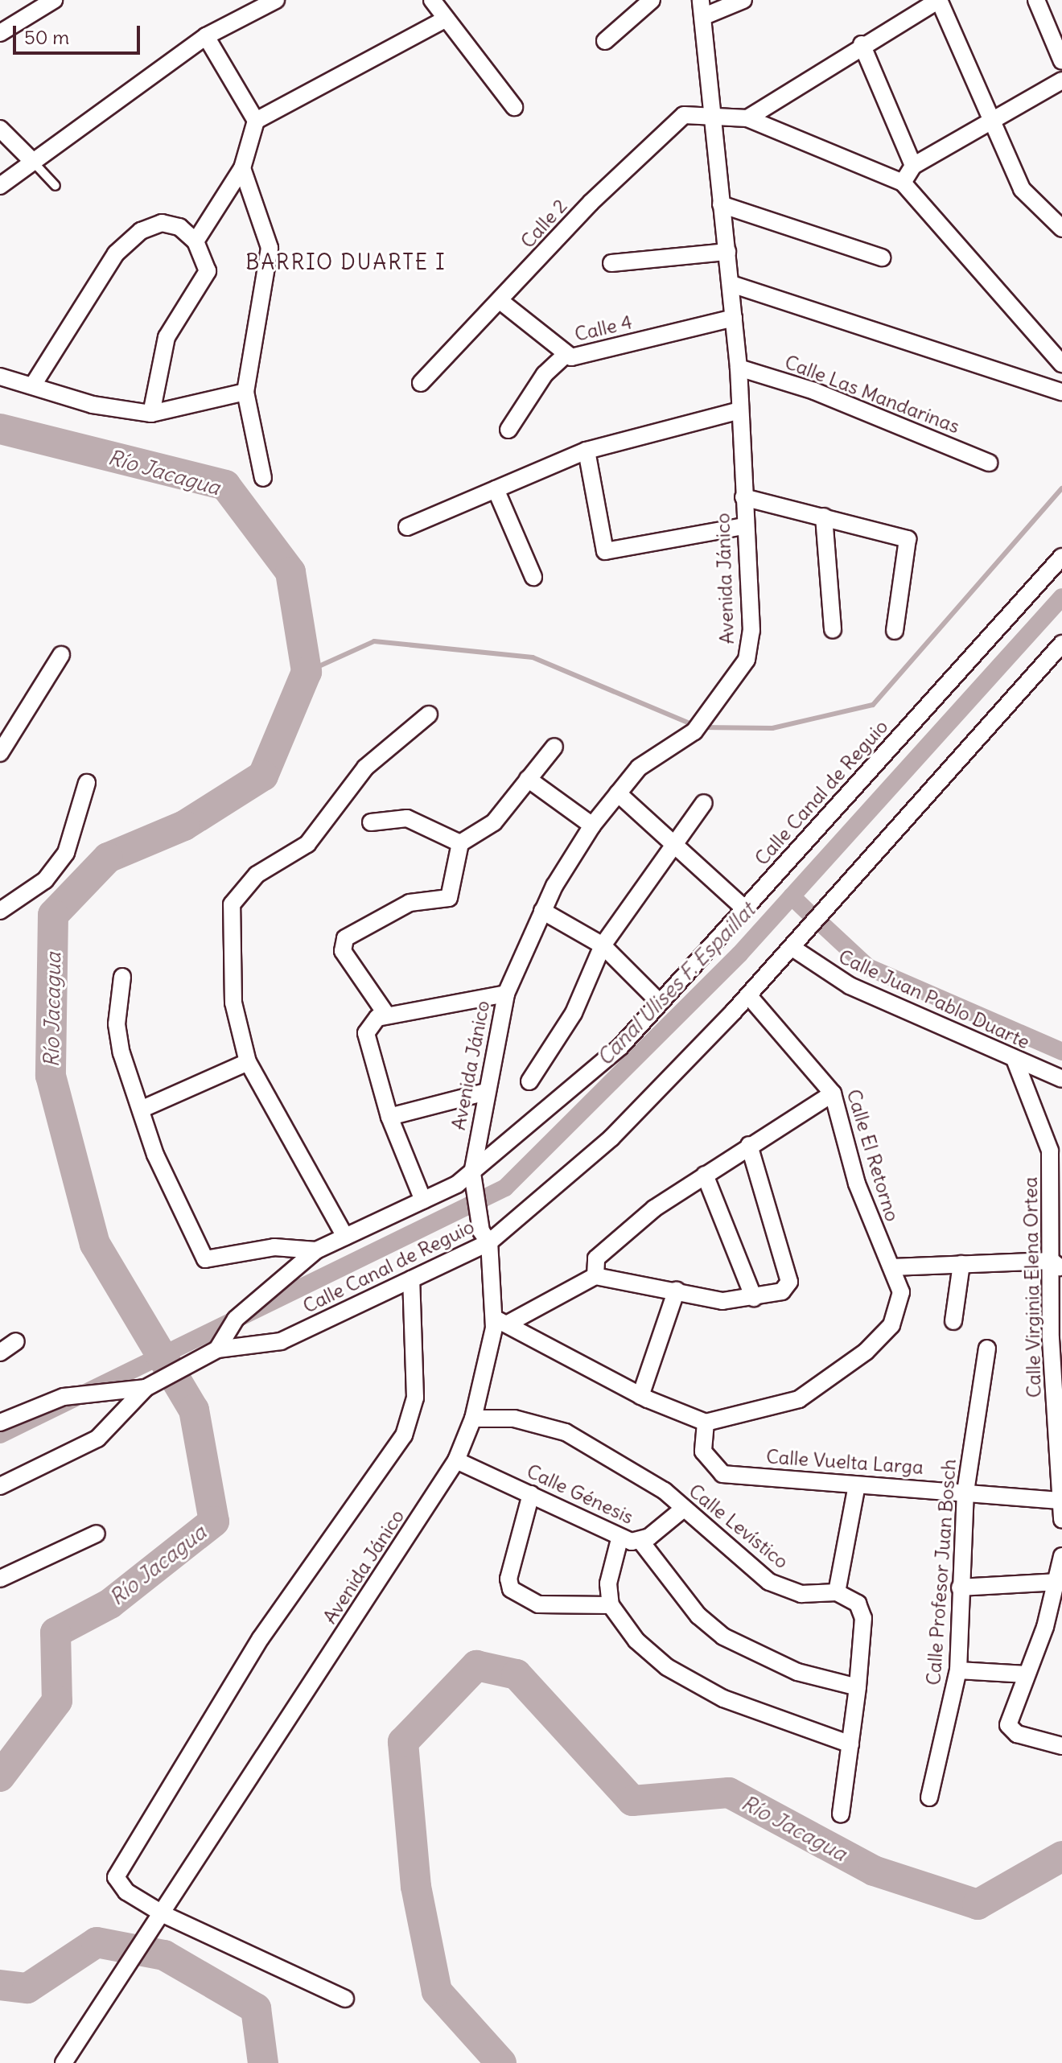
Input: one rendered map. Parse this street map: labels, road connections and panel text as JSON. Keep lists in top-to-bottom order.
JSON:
{
  "streets": {
    "street": [
      "Calle 2",
      "Calle 4",
      "Calle Las Mandarinas",
      "Avenida Jánico",
      "Calle Canal de Reguio",
      "Calle Juan Pablo Duarte",
      "Calle El Retorno",
      "Calle Virginia Elena Ortea",
      "Calle Vuelta Larga",
      "Calle Génesis",
      "Calle Levístico",
      "Calle Profesor Juan Bosch"
    ]
  },
  "crossings": [
    ["Calle 2", "Calle 4"],
    ["Calle 2", "Avenida Jánico"],
    ["Calle 4", "Avenida Jánico"],
    ["Calle Las Mandarinas", "Avenida Jánico"],
    ["Avenida Jánico", "Calle Canal de Reguio"],
    ["Avenida Jánico", "Calle Génesis"],
    ["Avenida Jánico", "Calle Levístico"],
    ["Calle Canal de Reguio", "Calle Juan Pablo Duarte"],
    ["Calle Canal de Reguio", "Calle El Retorno"],
    ["Calle Juan Pablo Duarte", "Calle Virginia Elena Ortea"],
    ["Calle El Retorno", "Calle Vuelta Larga"],
    ["Calle Virginia Elena Ortea", "Calle Vuelta Larga"],
    ["Calle Vuelta Larga", "Calle Profesor Juan Bosch"],
    ["Calle Génesis", "Calle Levístico"]
  ],
  "districts": ["BARRIO DUARTE I"],
  "water": ["Río Jacagua", "Canal Ulises F. Espaillat"],
  "scale_bar": "50 m"
}
